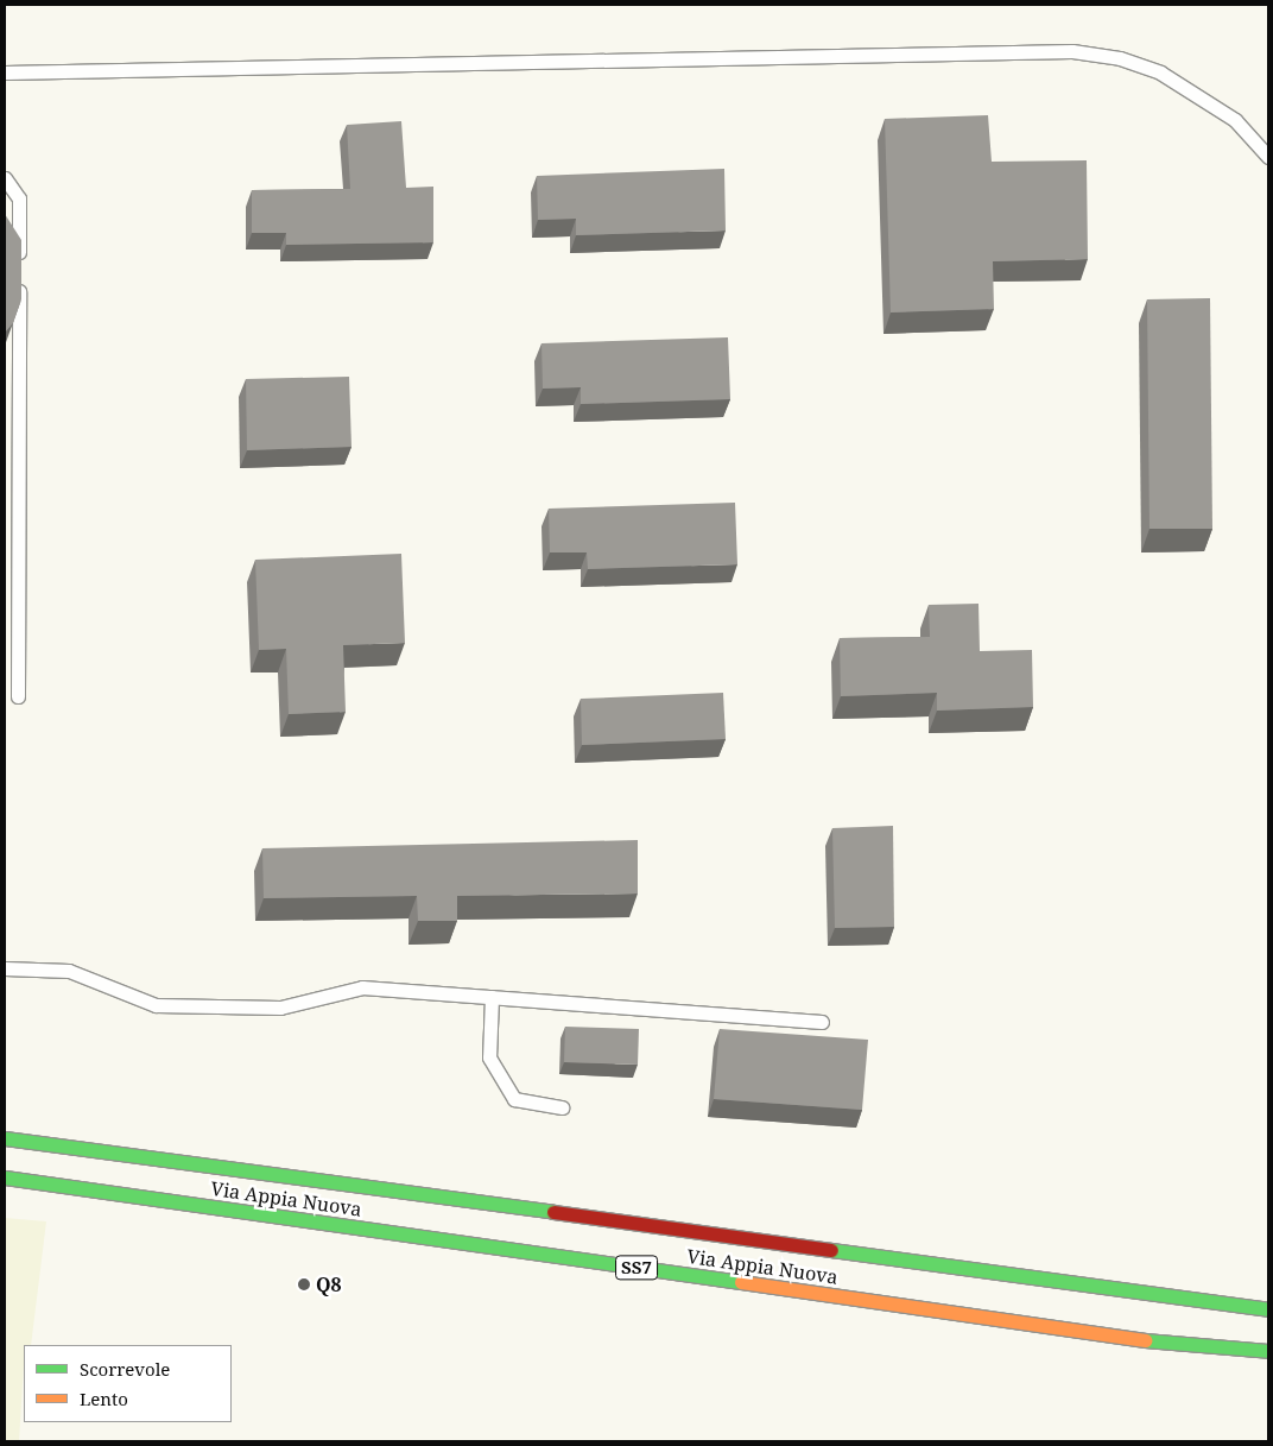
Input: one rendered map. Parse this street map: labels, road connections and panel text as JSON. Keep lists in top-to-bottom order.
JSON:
{
  "streets": {
    "main road": ["Via Appia Nuova", "SS7"]
  },
  "places": ["Q8"],
  "legend": ["Scorrevole", "Lento"]
}
